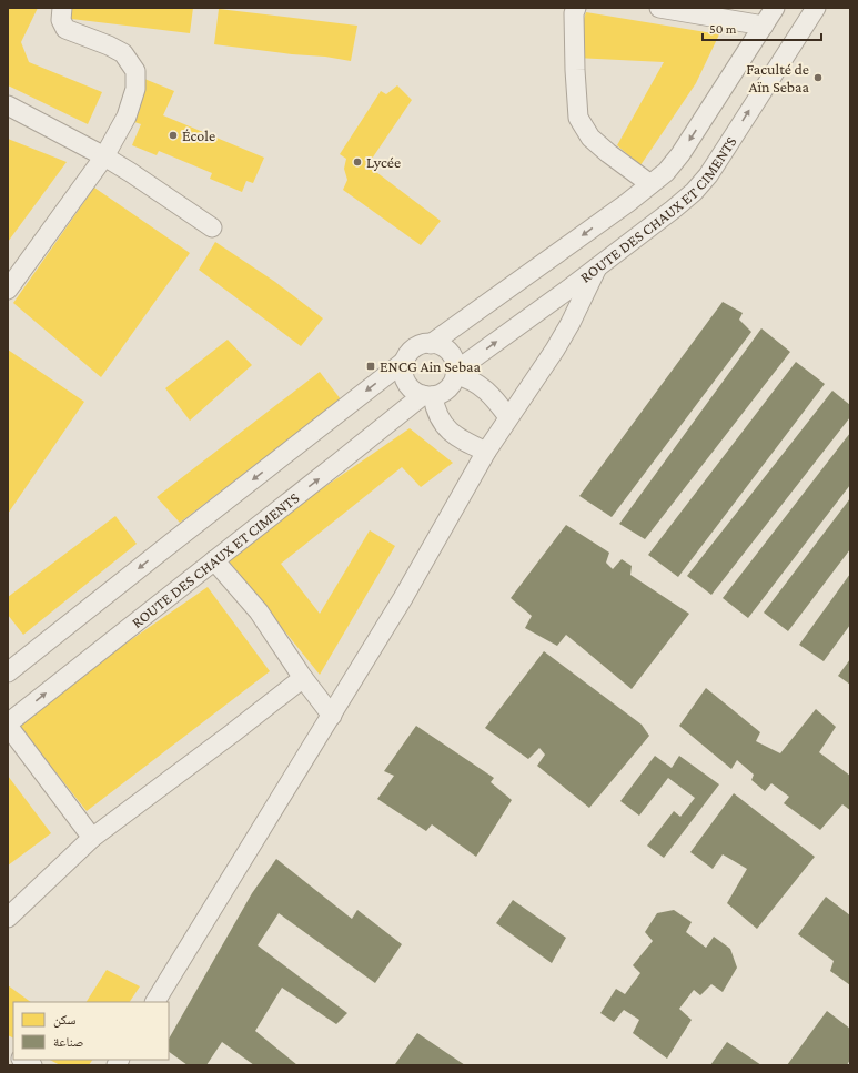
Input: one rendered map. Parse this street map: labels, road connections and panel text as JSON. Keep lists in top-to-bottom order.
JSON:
{
  "streets": {
    "street": ["ROUTE DES CHAUX ET CIMENTS"]
  },
  "places": {
    "other": ["Faculté de Aïn Sebaa", "École", "Lycée"],
    "transit": ["ENCG Ain Sebaa"]
  },
  "legend": ["سكن", "صناعة"],
  "scale_bar": "50 m"
}
